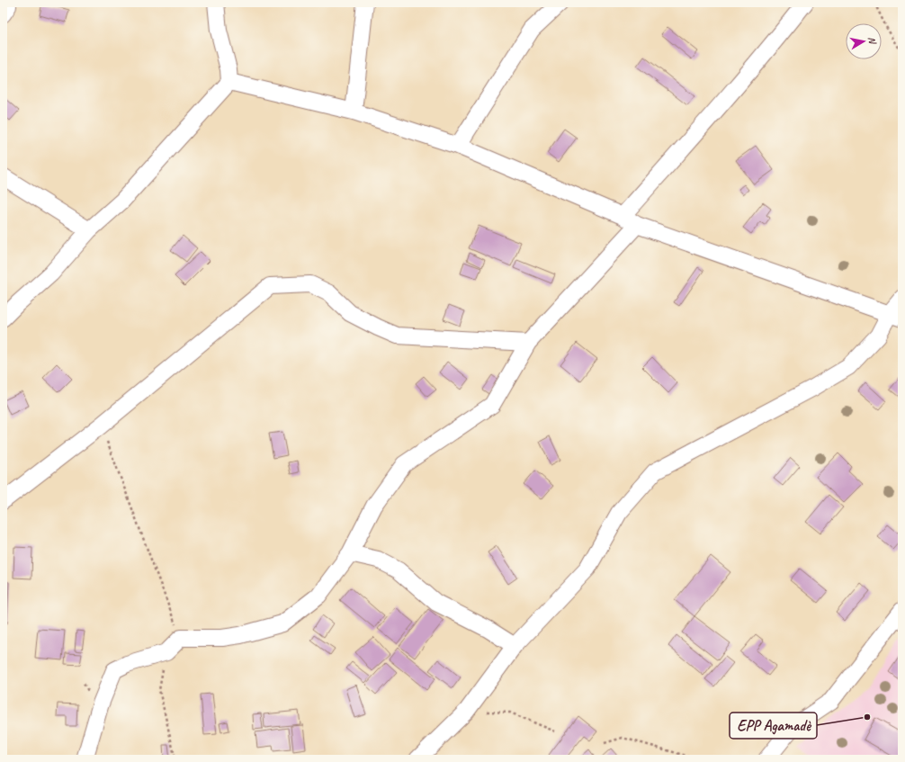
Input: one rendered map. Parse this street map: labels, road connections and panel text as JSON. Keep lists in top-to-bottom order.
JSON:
{
  "places": ["EPP Agamadè"],
  "north": "right"
}
